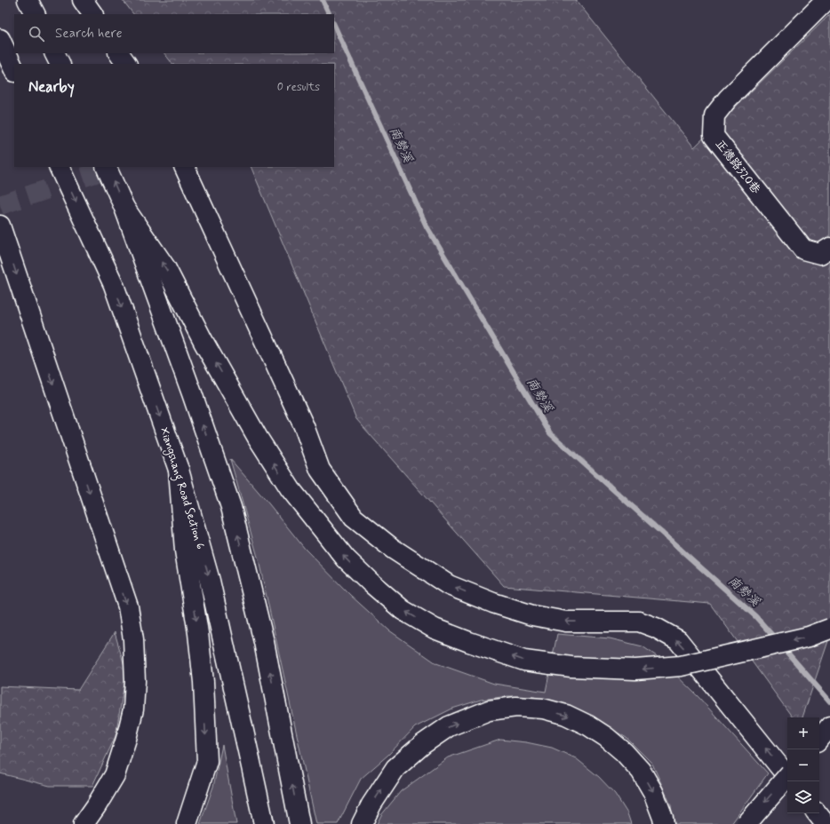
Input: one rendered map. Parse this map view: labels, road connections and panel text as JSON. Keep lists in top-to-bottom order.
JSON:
{
  "streets": {
    "main road": ["正德路320巷", "Xiangshang Road Section 6"]
  },
  "water": ["南勢溪"],
  "page": {
    "search": "Search here",
    "heading": ["Nearby", "0 results"],
    "map_buttons": ["+", "−"]
  }
}
